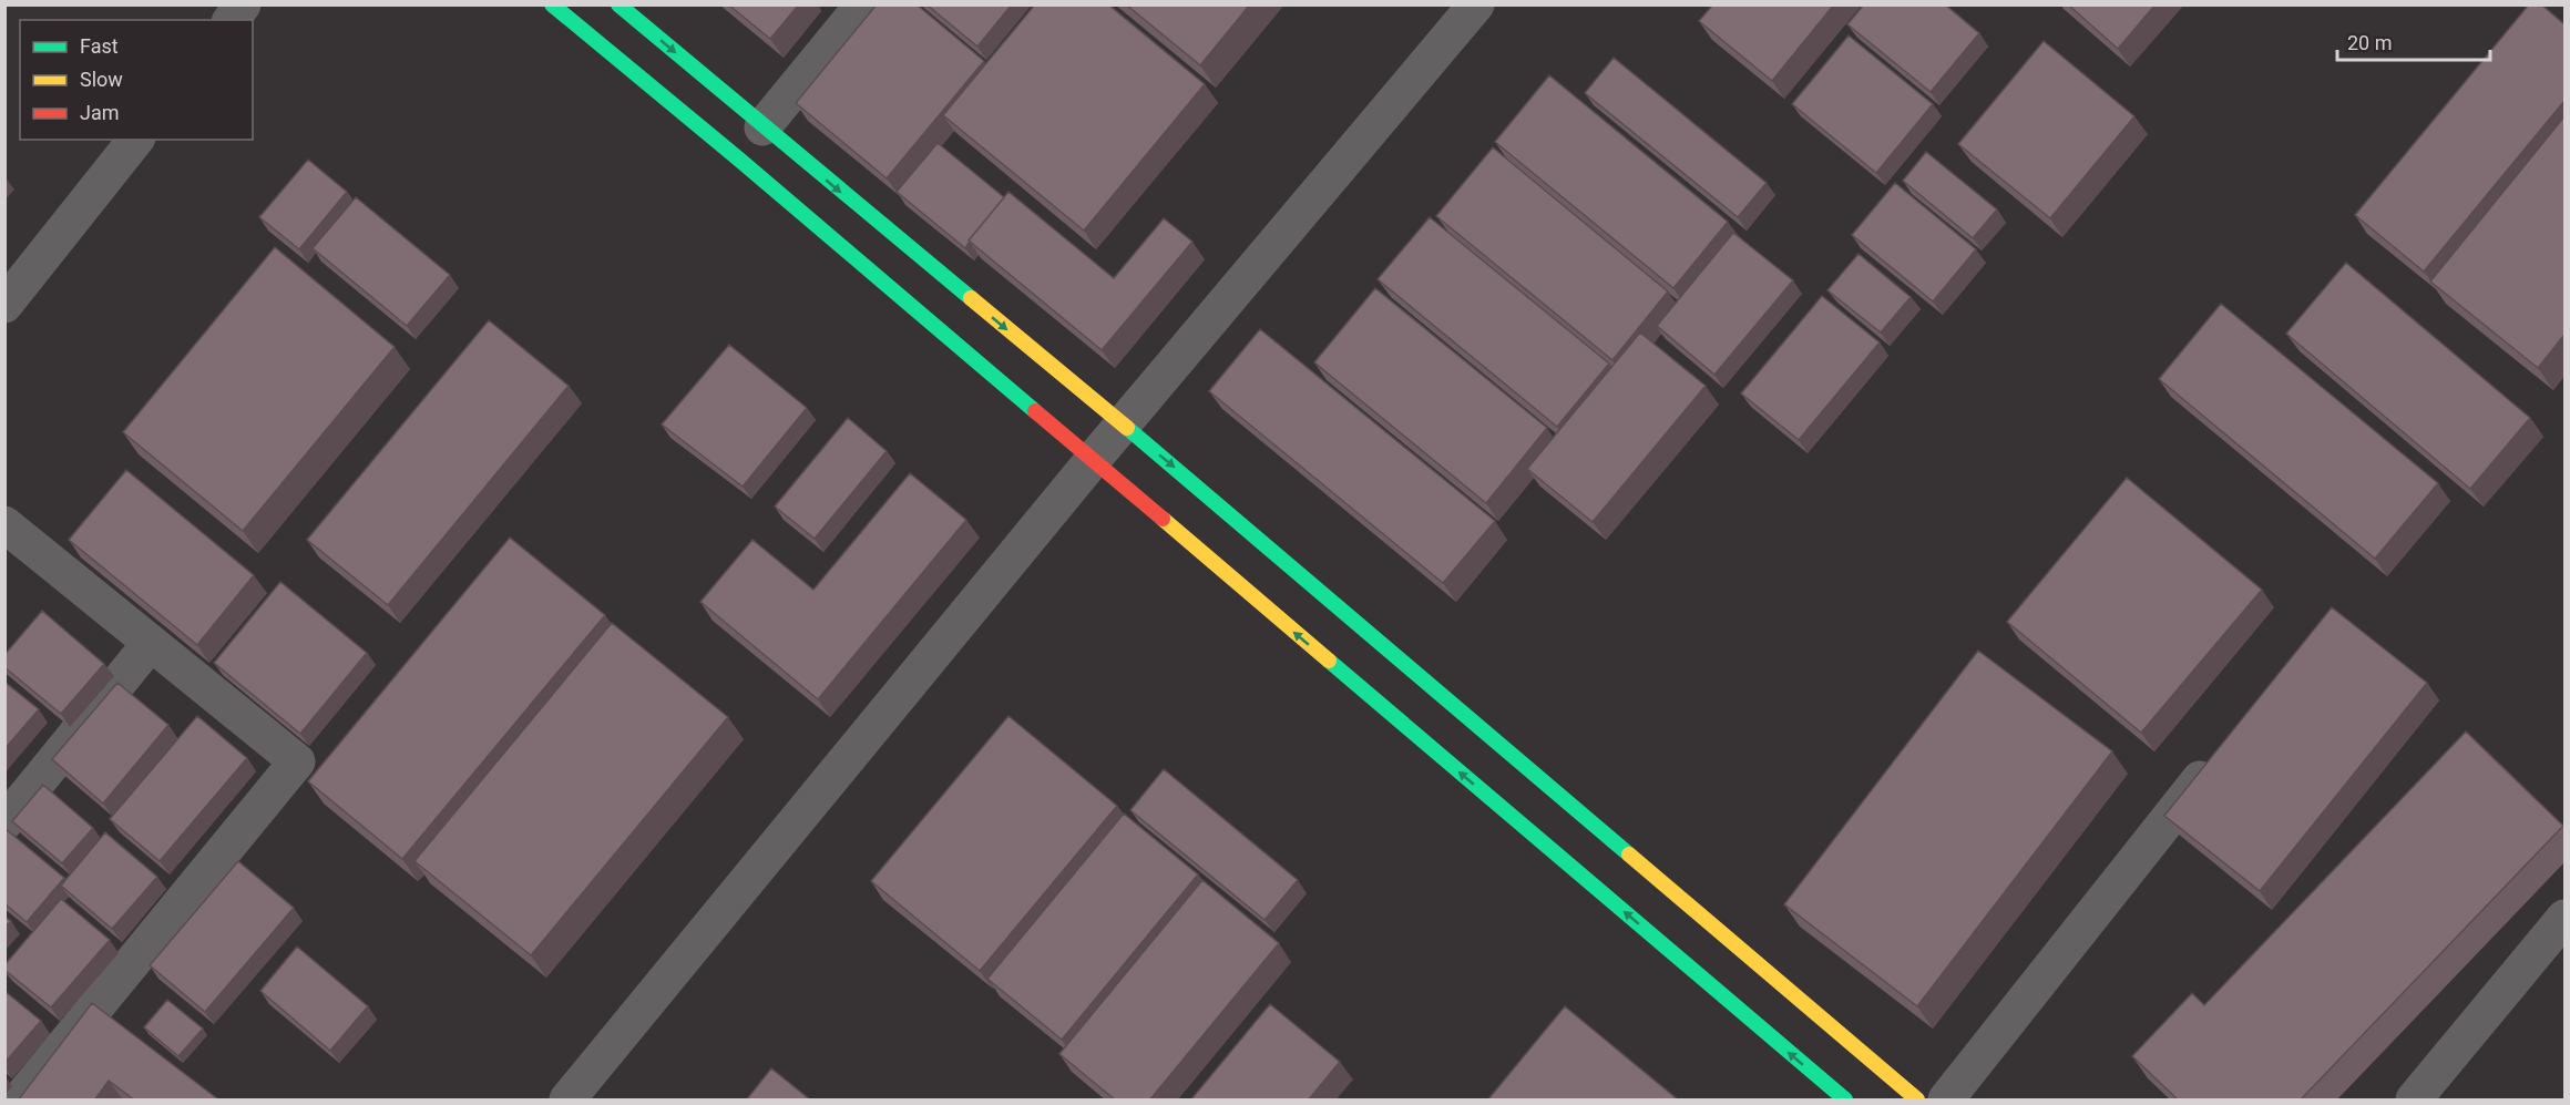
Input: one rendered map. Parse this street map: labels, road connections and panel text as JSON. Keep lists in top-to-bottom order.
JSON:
{
  "legend": ["Fast", "Slow", "Jam"],
  "scale_bar": "20 m"
}
